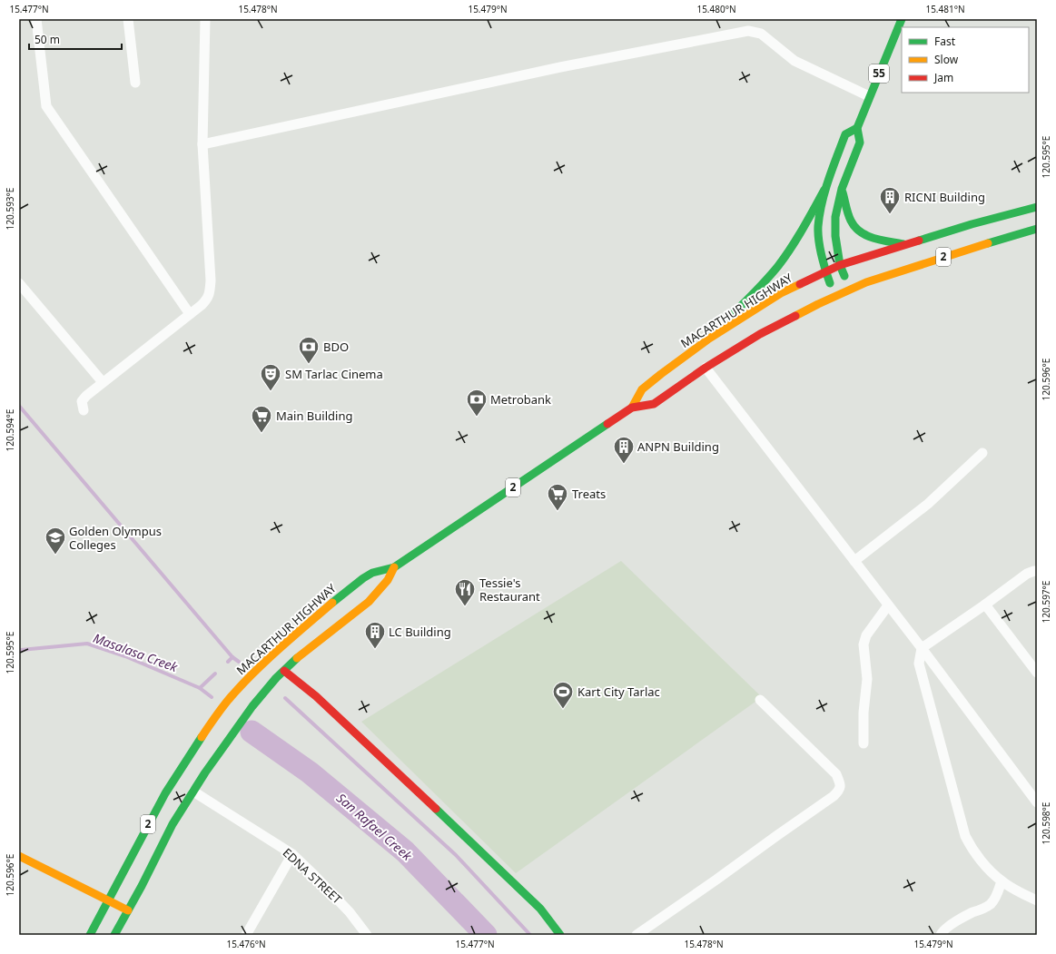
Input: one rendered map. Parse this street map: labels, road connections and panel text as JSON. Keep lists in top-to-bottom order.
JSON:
{
  "streets": {
    "main road": ["55", "2", "MACARTHUR HIGHWAY"],
    "street": ["EDNA STREET"]
  },
  "crossings": [
    ["55", "MACARTHUR HIGHWAY"],
    ["MACARTHUR HIGHWAY", "EDNA STREET"]
  ],
  "water": ["Masalasa Creek", "San Rafael Creek"],
  "places": {
    "building": ["RICNI Building", "ANPN Building", "LC Building"],
    "bank": ["BDO", "Metrobank"],
    "theatre": ["SM Tarlac Cinema"],
    "supermarket": ["Main Building", "Treats"],
    "school or university": ["Golden Olympus Colleges"],
    "restaurant": ["Tessie's Restaurant"],
    "sports": ["Kart City Tarlac"]
  },
  "legend": ["Fast", "Slow", "Jam"],
  "scale_bar": "50 m",
  "coordinates": [
    "15.477°N",
    "15.478°N",
    "15.479°N",
    "15.480°N",
    "15.481°N",
    "120.595°E",
    "120.593°E",
    "120.596°E",
    "120.594°E",
    "120.597°E",
    "120.598°E",
    "15.476°N"
  ]
}
